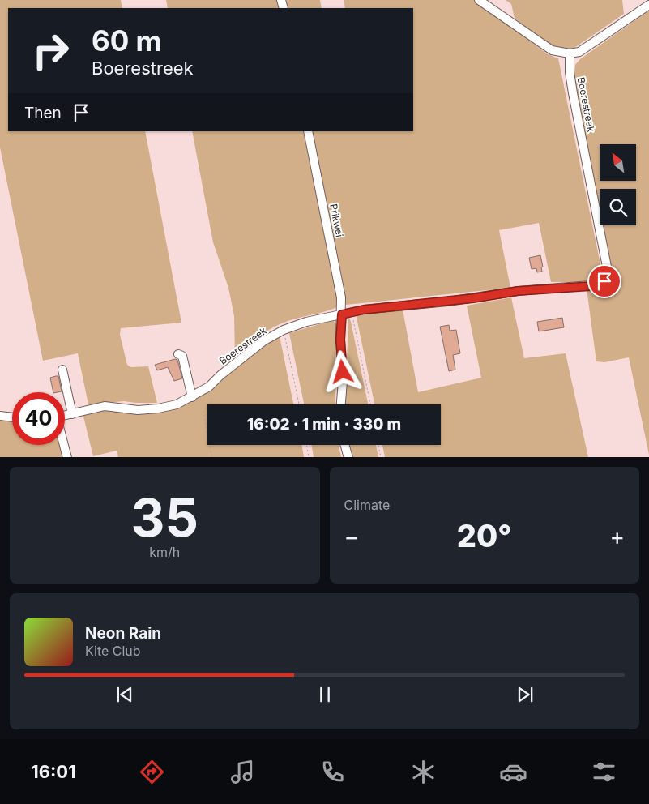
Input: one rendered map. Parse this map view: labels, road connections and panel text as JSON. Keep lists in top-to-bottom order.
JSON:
{
  "streets": {
    "street": ["Boerestreek", "Prikwei"]
  },
  "crossings": [
    ["Boerestreek", "Prikwei"]
  ],
  "north": "top left",
  "page": {
    "turn": ["60 m", "Boerestreek"],
    "then": "Then",
    "limit": "40",
    "trip": "16:02 · 1 min · 330 m",
    "tile": [
      ["35", "km/h"],
      "Climate"
    ],
    "heat": ["−", "20°", "+"],
    "song": ["Neon Rain", "Kite Club"],
    "tabs": "16:01"
  }
}
